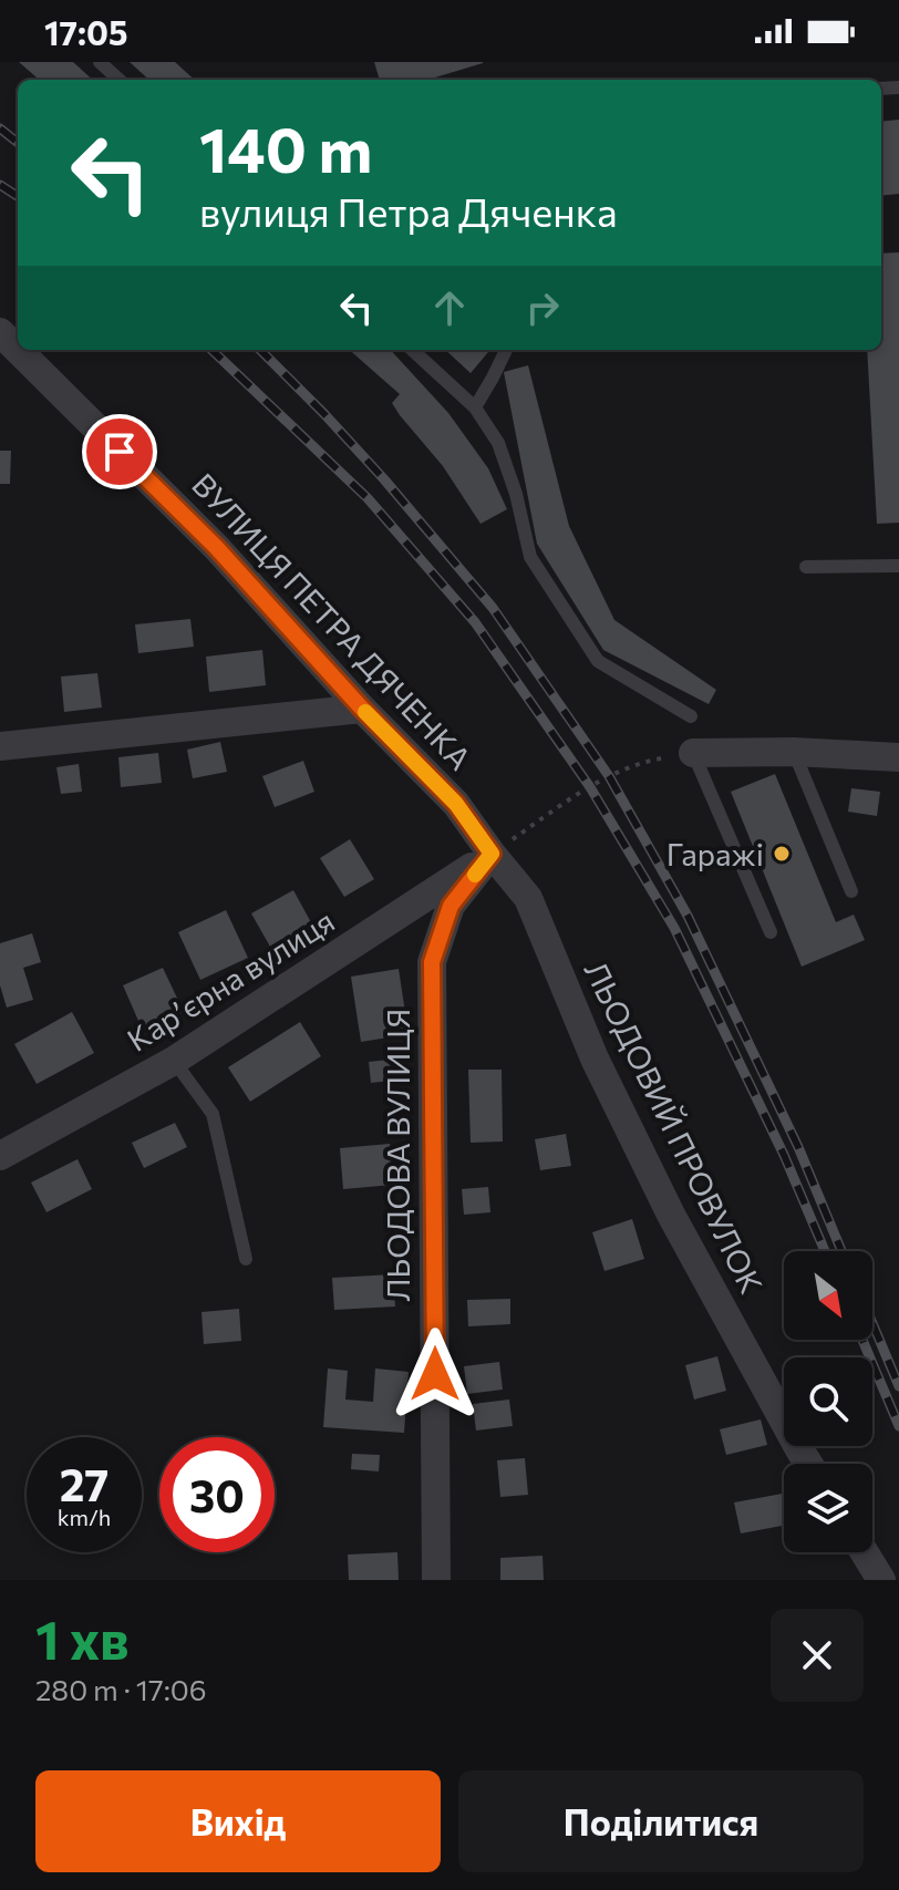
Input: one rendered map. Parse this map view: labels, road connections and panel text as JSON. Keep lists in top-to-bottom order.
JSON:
{
  "streets": {
    "street": [
      "ВУЛИЦЯ ПЕТРА ДЯЧЕНКА",
      "Карʼєрна вулиця",
      "ЛЬОДОВИЙ ПРОВУЛОК",
      "ЛЬОДОВА ВУЛИЦЯ"
    ]
  },
  "crossings": [
    ["ВУЛИЦЯ ПЕТРА ДЯЧЕНКА", "Карʼєрна вулиця"],
    ["ВУЛИЦЯ ПЕТРА ДЯЧЕНКА", "ЛЬОДОВИЙ ПРОВУЛОК"],
    ["ВУЛИЦЯ ПЕТРА ДЯЧЕНКА", "ЛЬОДОВА ВУЛИЦЯ"],
    ["Карʼєрна вулиця", "ЛЬОДОВИЙ ПРОВУЛОК"],
    ["Карʼєрна вулиця", "ЛЬОДОВА ВУЛИЦЯ"],
    ["ЛЬОДОВИЙ ПРОВУЛОК", "ЛЬОДОВА ВУЛИЦЯ"]
  ],
  "places": ["Гаражі"],
  "north": "bottom right",
  "page": {
    "status": "17:05",
    "turn": ["140 m", "вулиця Петра Дяченка"],
    "speed": "27 km/h",
    "limit": "30",
    "heading": ["1 хв", "280 m · 17:06"],
    "buttons": ["Вихід", "Поділитися"]
  }
}
